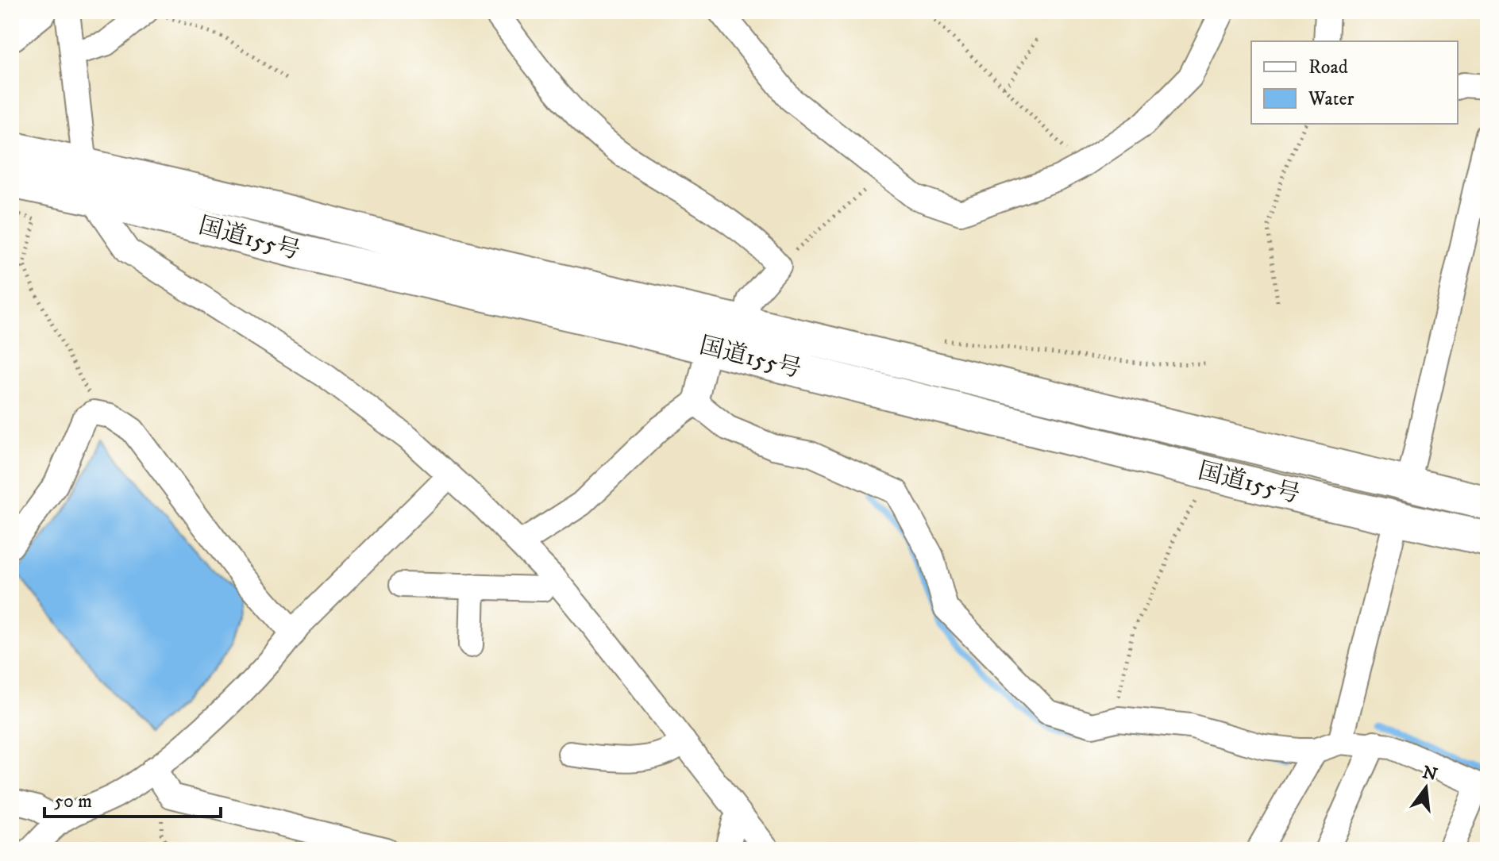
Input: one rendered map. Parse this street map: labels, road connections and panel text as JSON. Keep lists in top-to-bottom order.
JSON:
{
  "streets": {
    "highway": ["国道155号"]
  },
  "legend": ["Road", "Water"],
  "scale_bar": "50 m",
  "north": "top"
}
